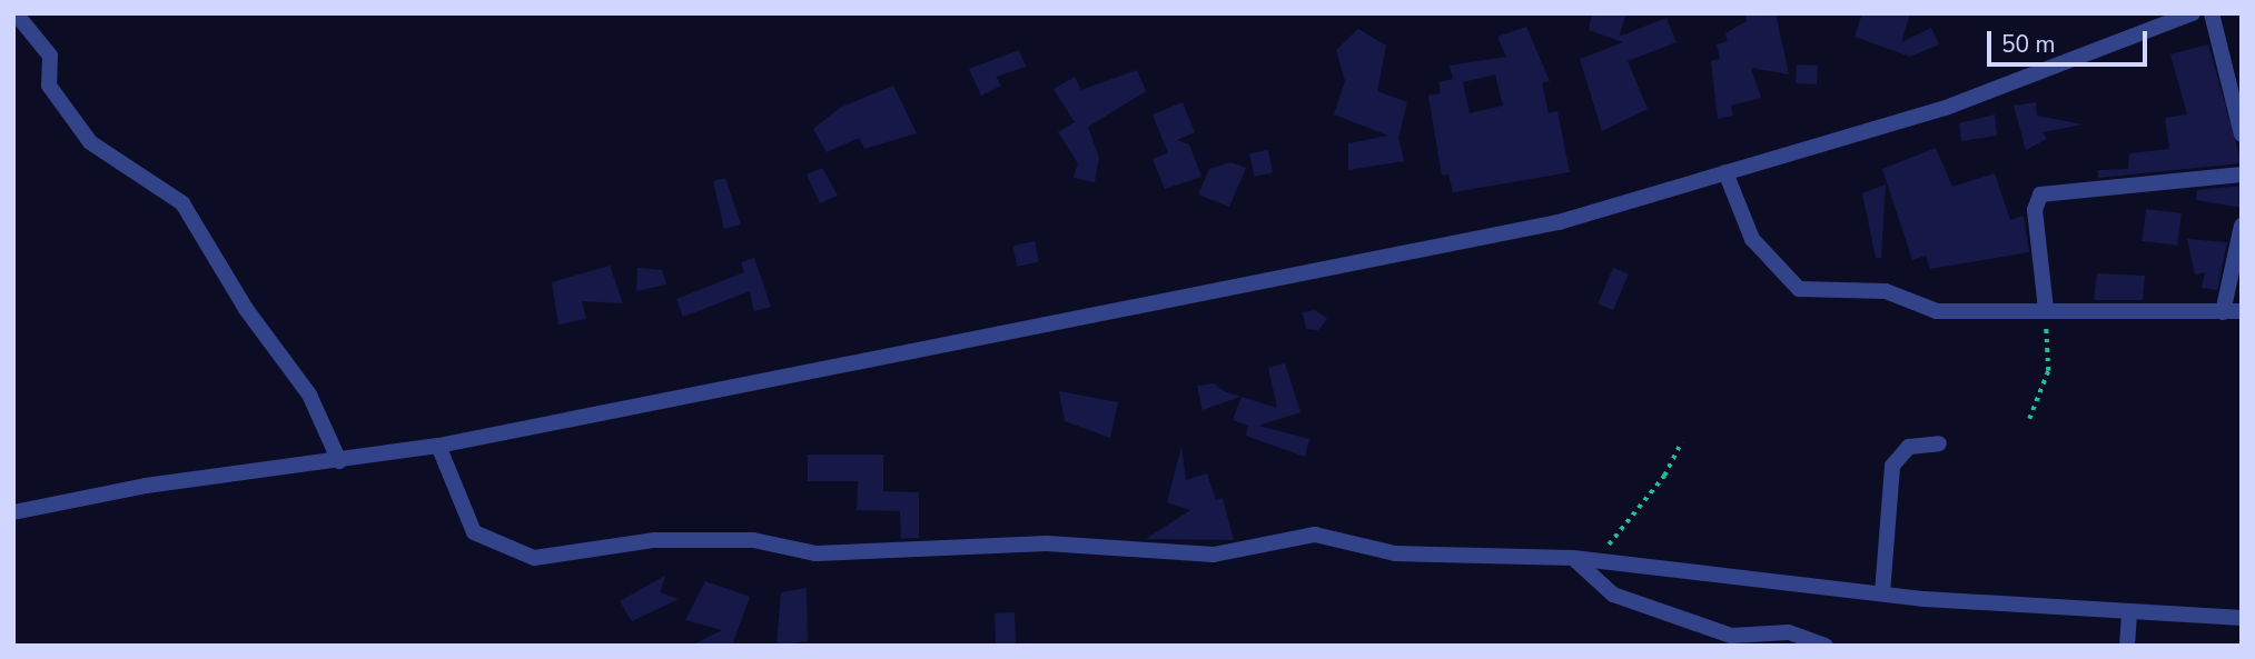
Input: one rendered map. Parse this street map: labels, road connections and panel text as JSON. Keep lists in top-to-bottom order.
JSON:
{
  "scale_bar": "50 m"
}
